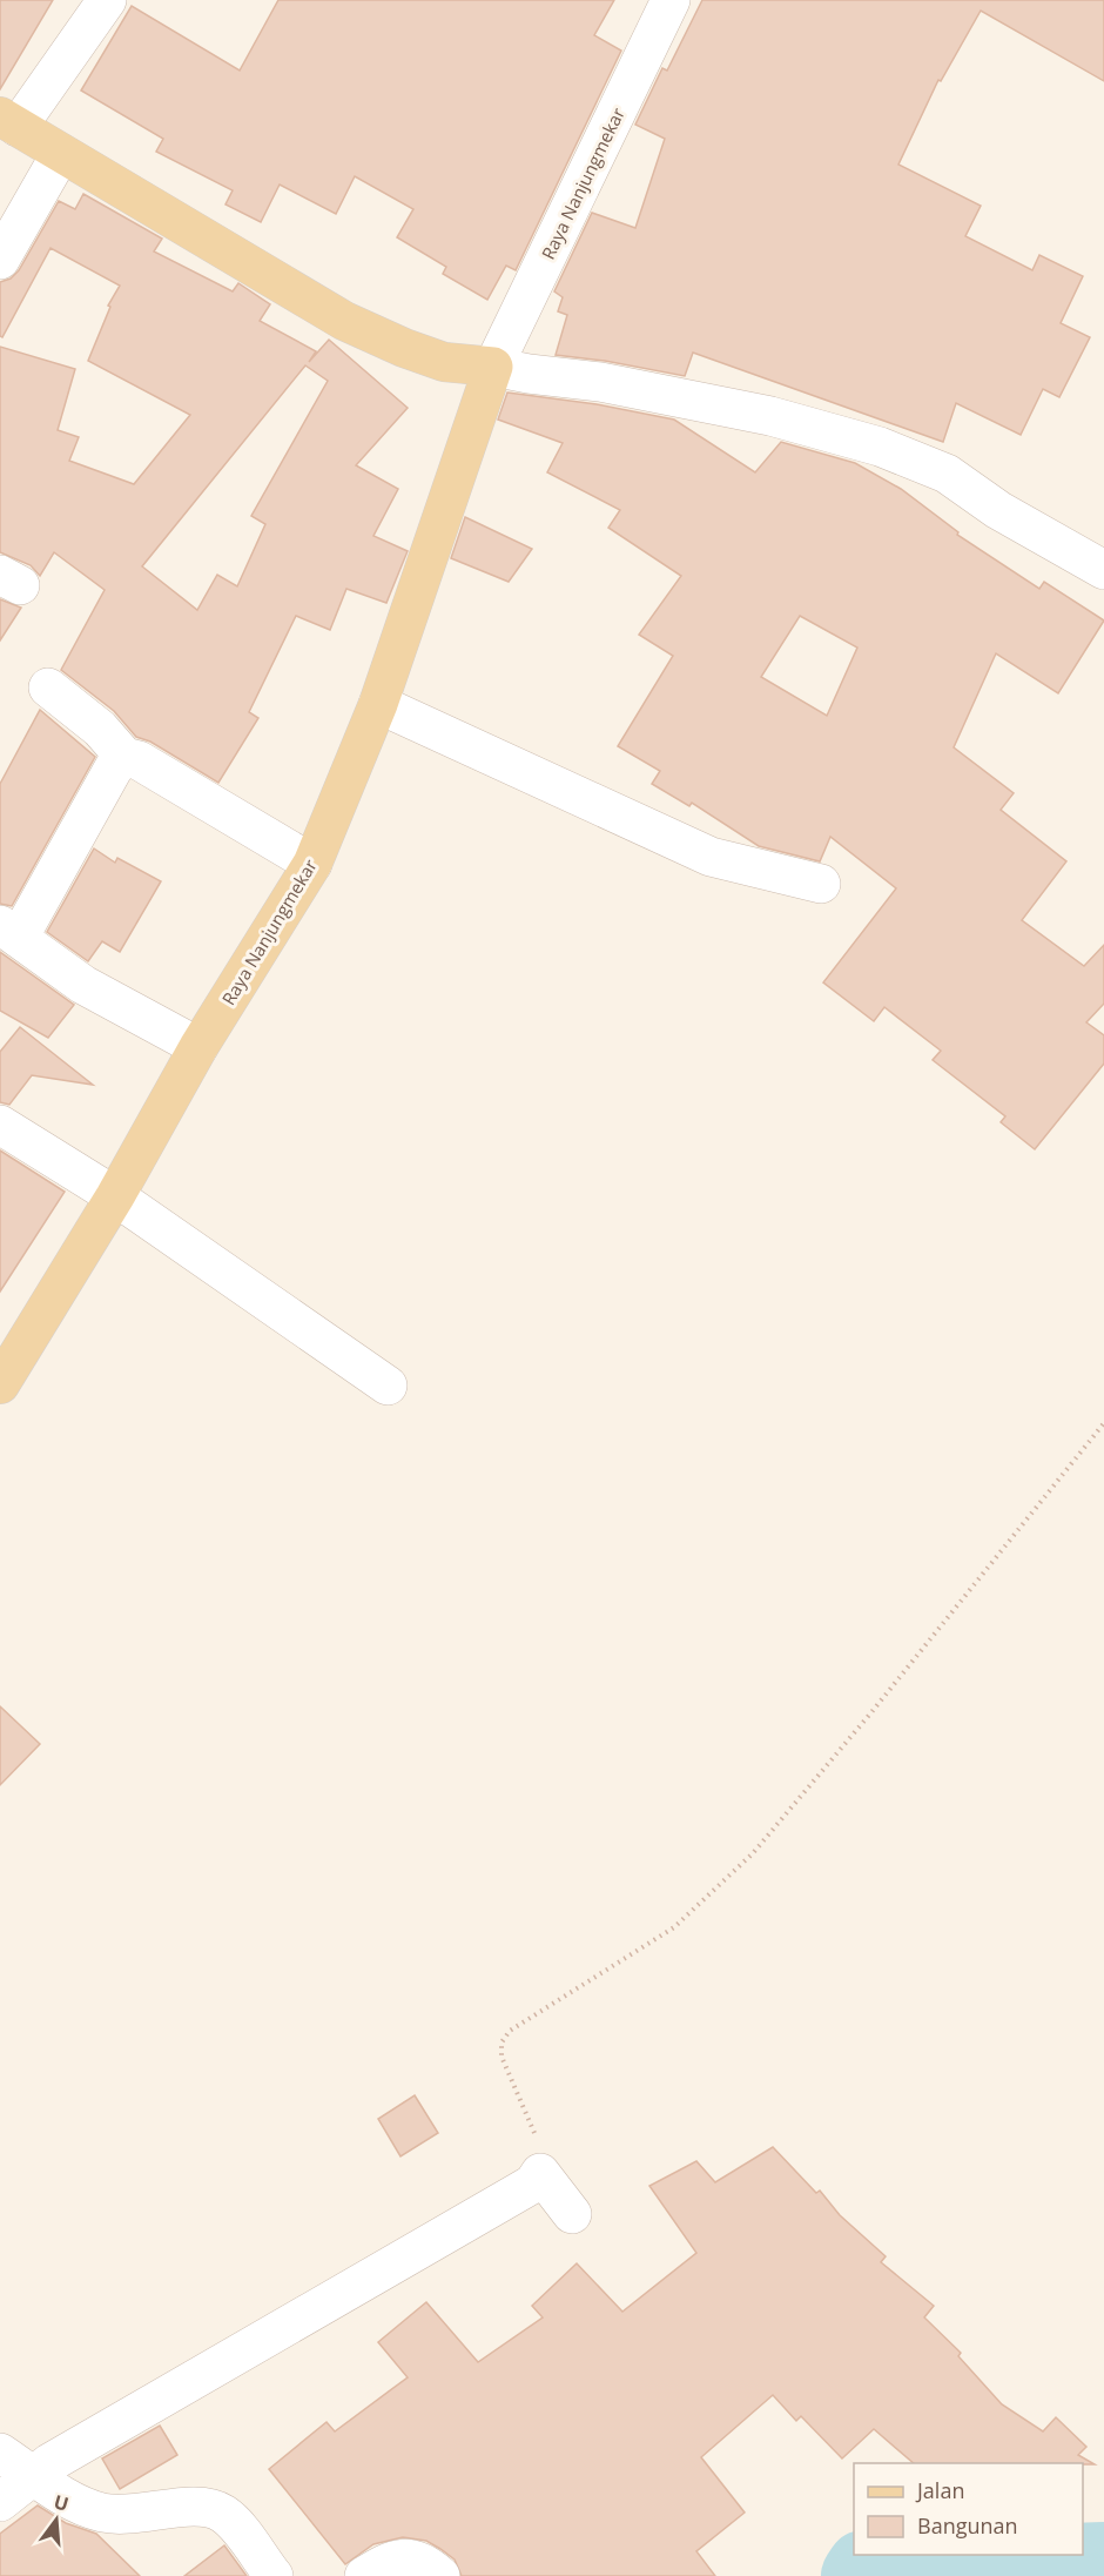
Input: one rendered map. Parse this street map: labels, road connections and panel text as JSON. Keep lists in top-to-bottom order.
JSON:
{
  "streets": {
    "main road": ["Raya Nanjungmekar"]
  },
  "legend": ["Jalan", "Bangunan"],
  "north": "top"
}
